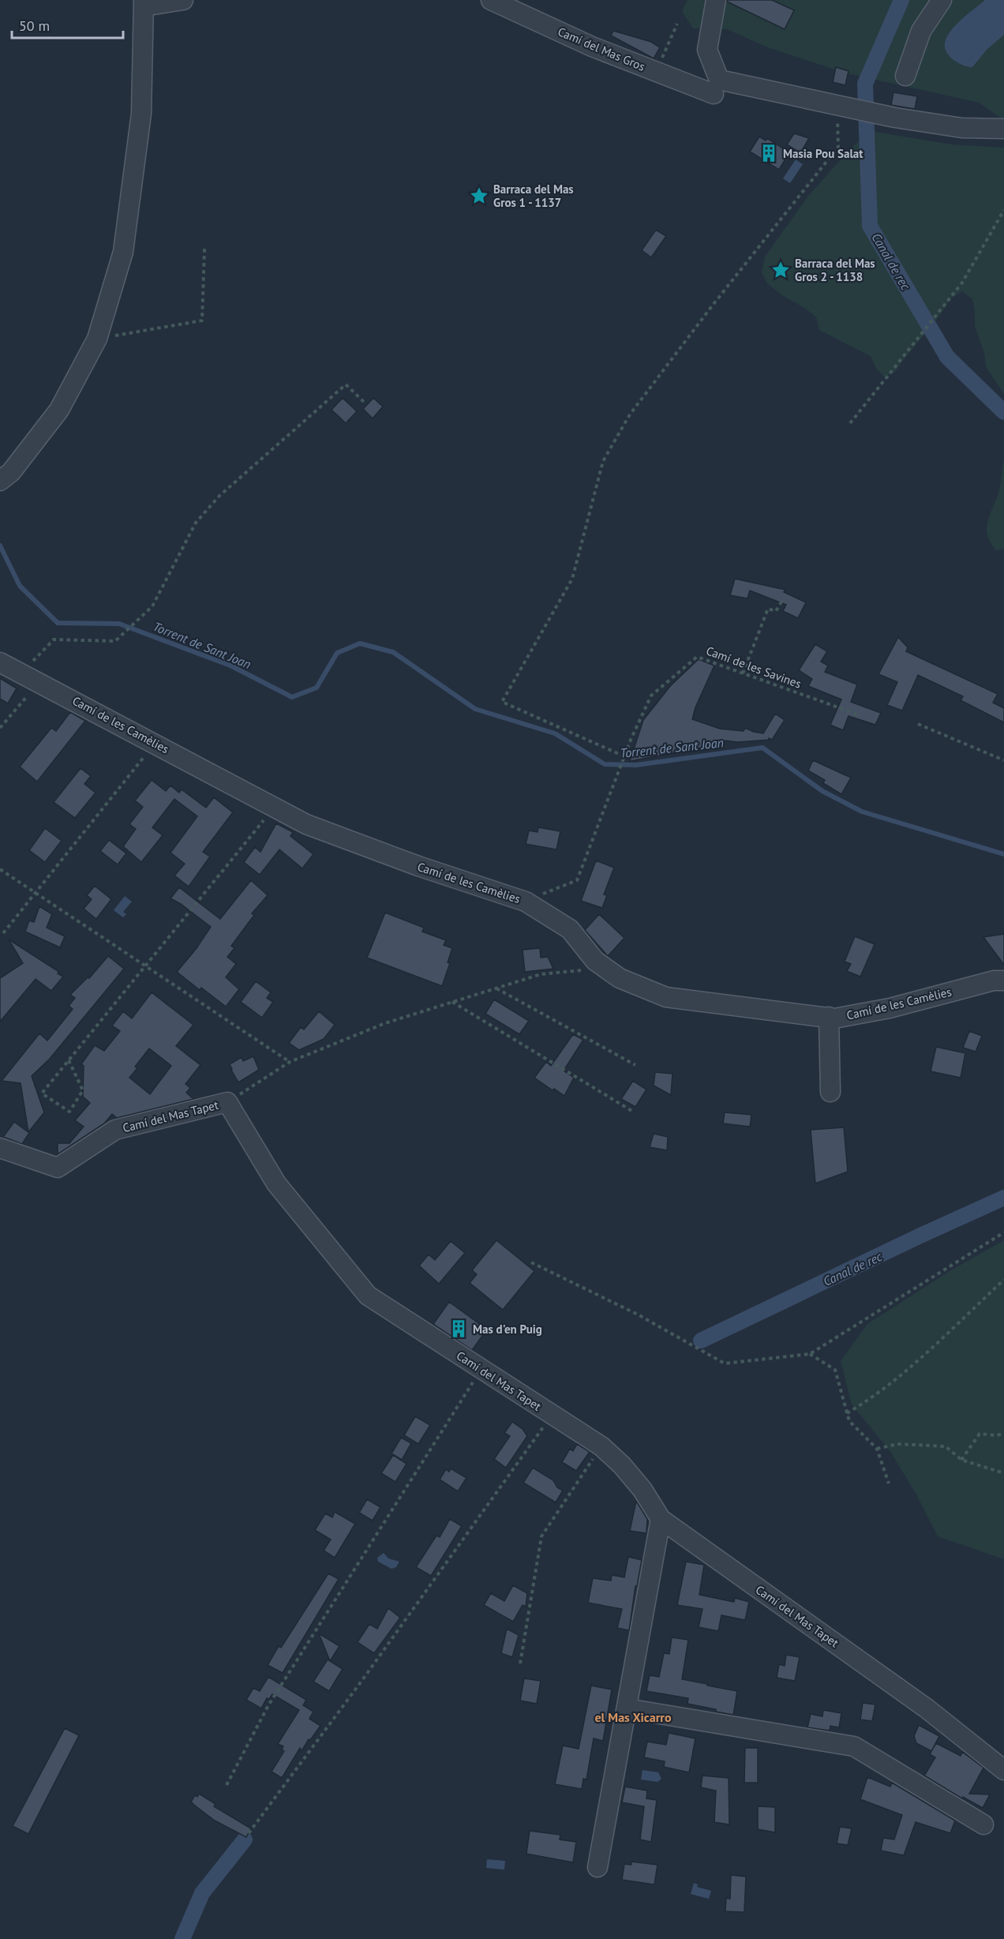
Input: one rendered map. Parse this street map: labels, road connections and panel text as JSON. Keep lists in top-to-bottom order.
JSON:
{
  "streets": {
    "street": ["Camí del Mas Gros", "Camí de les Camèlies", "Camí del Mas Tapet"],
    "path": ["Camí de les Savines"]
  },
  "crossings": [
    ["Camí de les Savines", "Camí de les Camèlies"]
  ],
  "districts": ["el Mas Xicarro"],
  "water": ["Canal de rec", "Torrent de Sant Joan"],
  "places": {
    "building": ["Masia Pou Salat", "Mas d'en Puig"],
    "place": ["Barraca del Mas Gros 1 - 1137", "Barraca del Mas Gros 2 - 1138"]
  },
  "scale_bar": "50 m"
}
